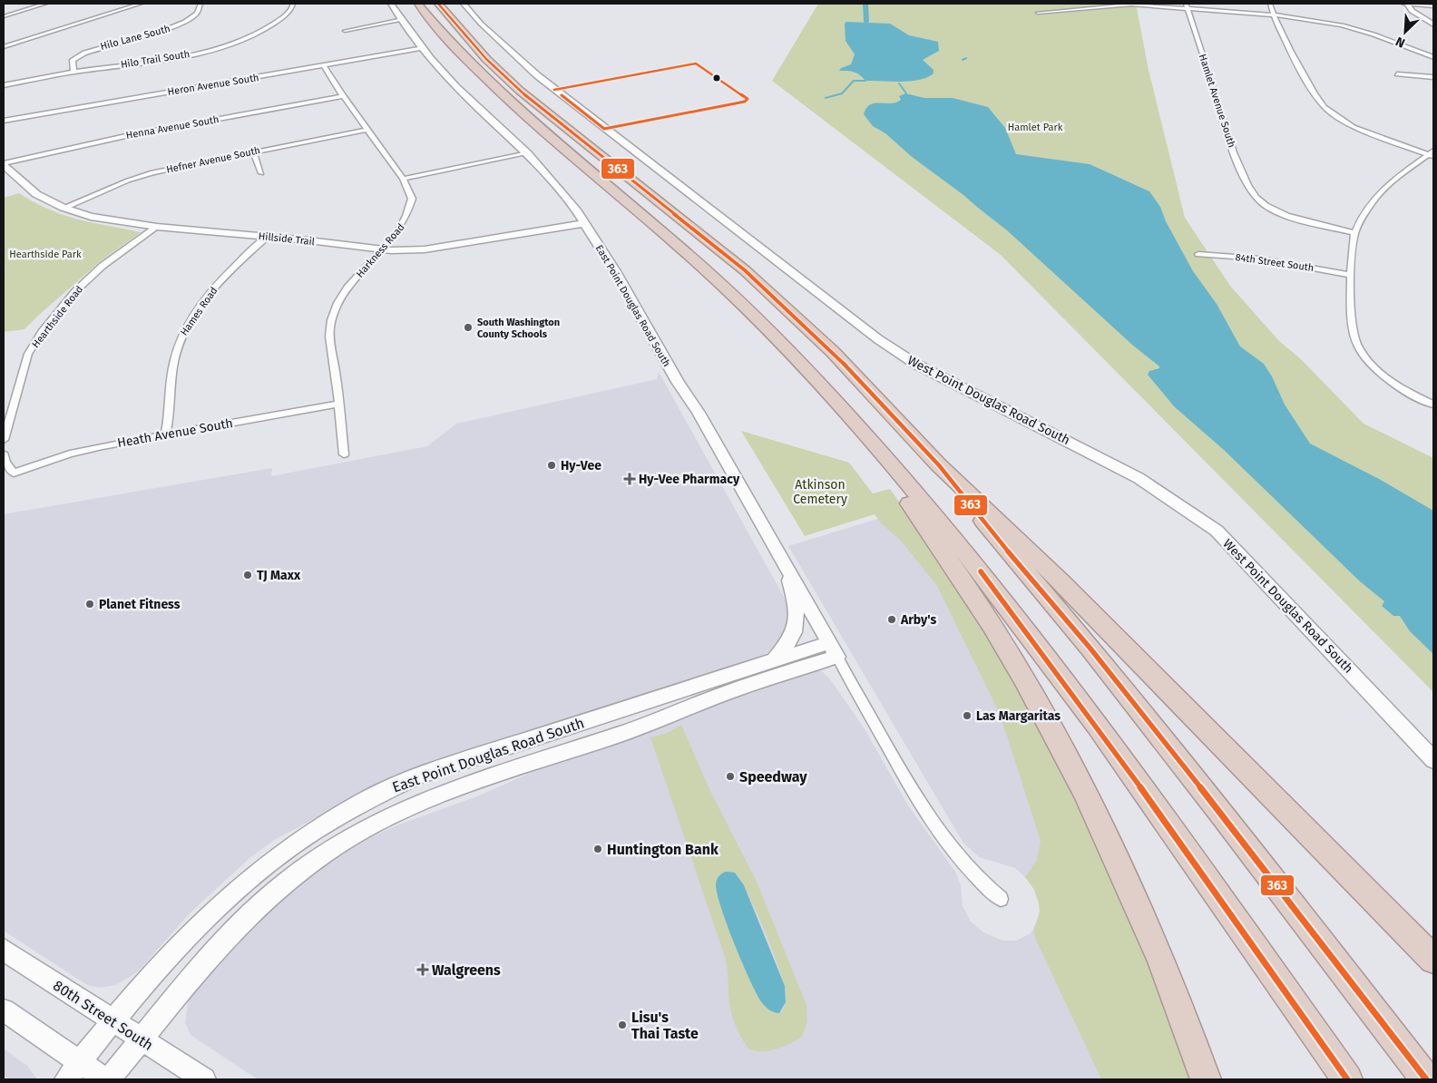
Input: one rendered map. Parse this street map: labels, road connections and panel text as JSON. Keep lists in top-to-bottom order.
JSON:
{
  "streets": {
    "street": [
      "Hilo Lane South",
      "Hilo Trail South",
      "Heron Avenue South",
      "Hamlet Avenue South",
      "Henna Avenue South",
      "Hefner Avenue South",
      "Hillside Trail",
      "Harkness Road",
      "84th Street South",
      "East Point Douglas Road South",
      "Hames Road",
      "Hearthside Road",
      "West Point Douglas Road South",
      "Heath Avenue South",
      "80th Street South"
    ]
  },
  "crossings": [
    ["Hilo Lane South", "Hilo Trail South"],
    ["Heron Avenue South", "Harkness Road"],
    ["Heron Avenue South", "East Point Douglas Road South"],
    ["Henna Avenue South", "Hillside Trail"],
    ["Henna Avenue South", "Harkness Road"],
    ["Hefner Avenue South", "Hillside Trail"],
    ["Hefner Avenue South", "Harkness Road"],
    ["Hillside Trail", "Harkness Road"],
    ["Hillside Trail", "East Point Douglas Road South"],
    ["Hillside Trail", "Hames Road"],
    ["Hillside Trail", "Hearthside Road"],
    ["Harkness Road", "Heath Avenue South"],
    ["East Point Douglas Road South", "80th Street South"],
    ["Hames Road", "Heath Avenue South"]
  ],
  "parks": ["Hamlet Park", "Hearthside Park", "Atkinson Cemetery"],
  "places": {
    "other": [
      "South Washington County Schools",
      "Hy-Vee",
      "TJ Maxx",
      "Planet Fitness",
      "Arby's",
      "Las Margaritas",
      "Speedway",
      "Huntington Bank",
      "Lisu's Thai Taste"
    ],
    "health": ["Hy-Vee Pharmacy", "Walgreens"]
  },
  "lines": ["transit line 363"],
  "north": "bottom left"
}
